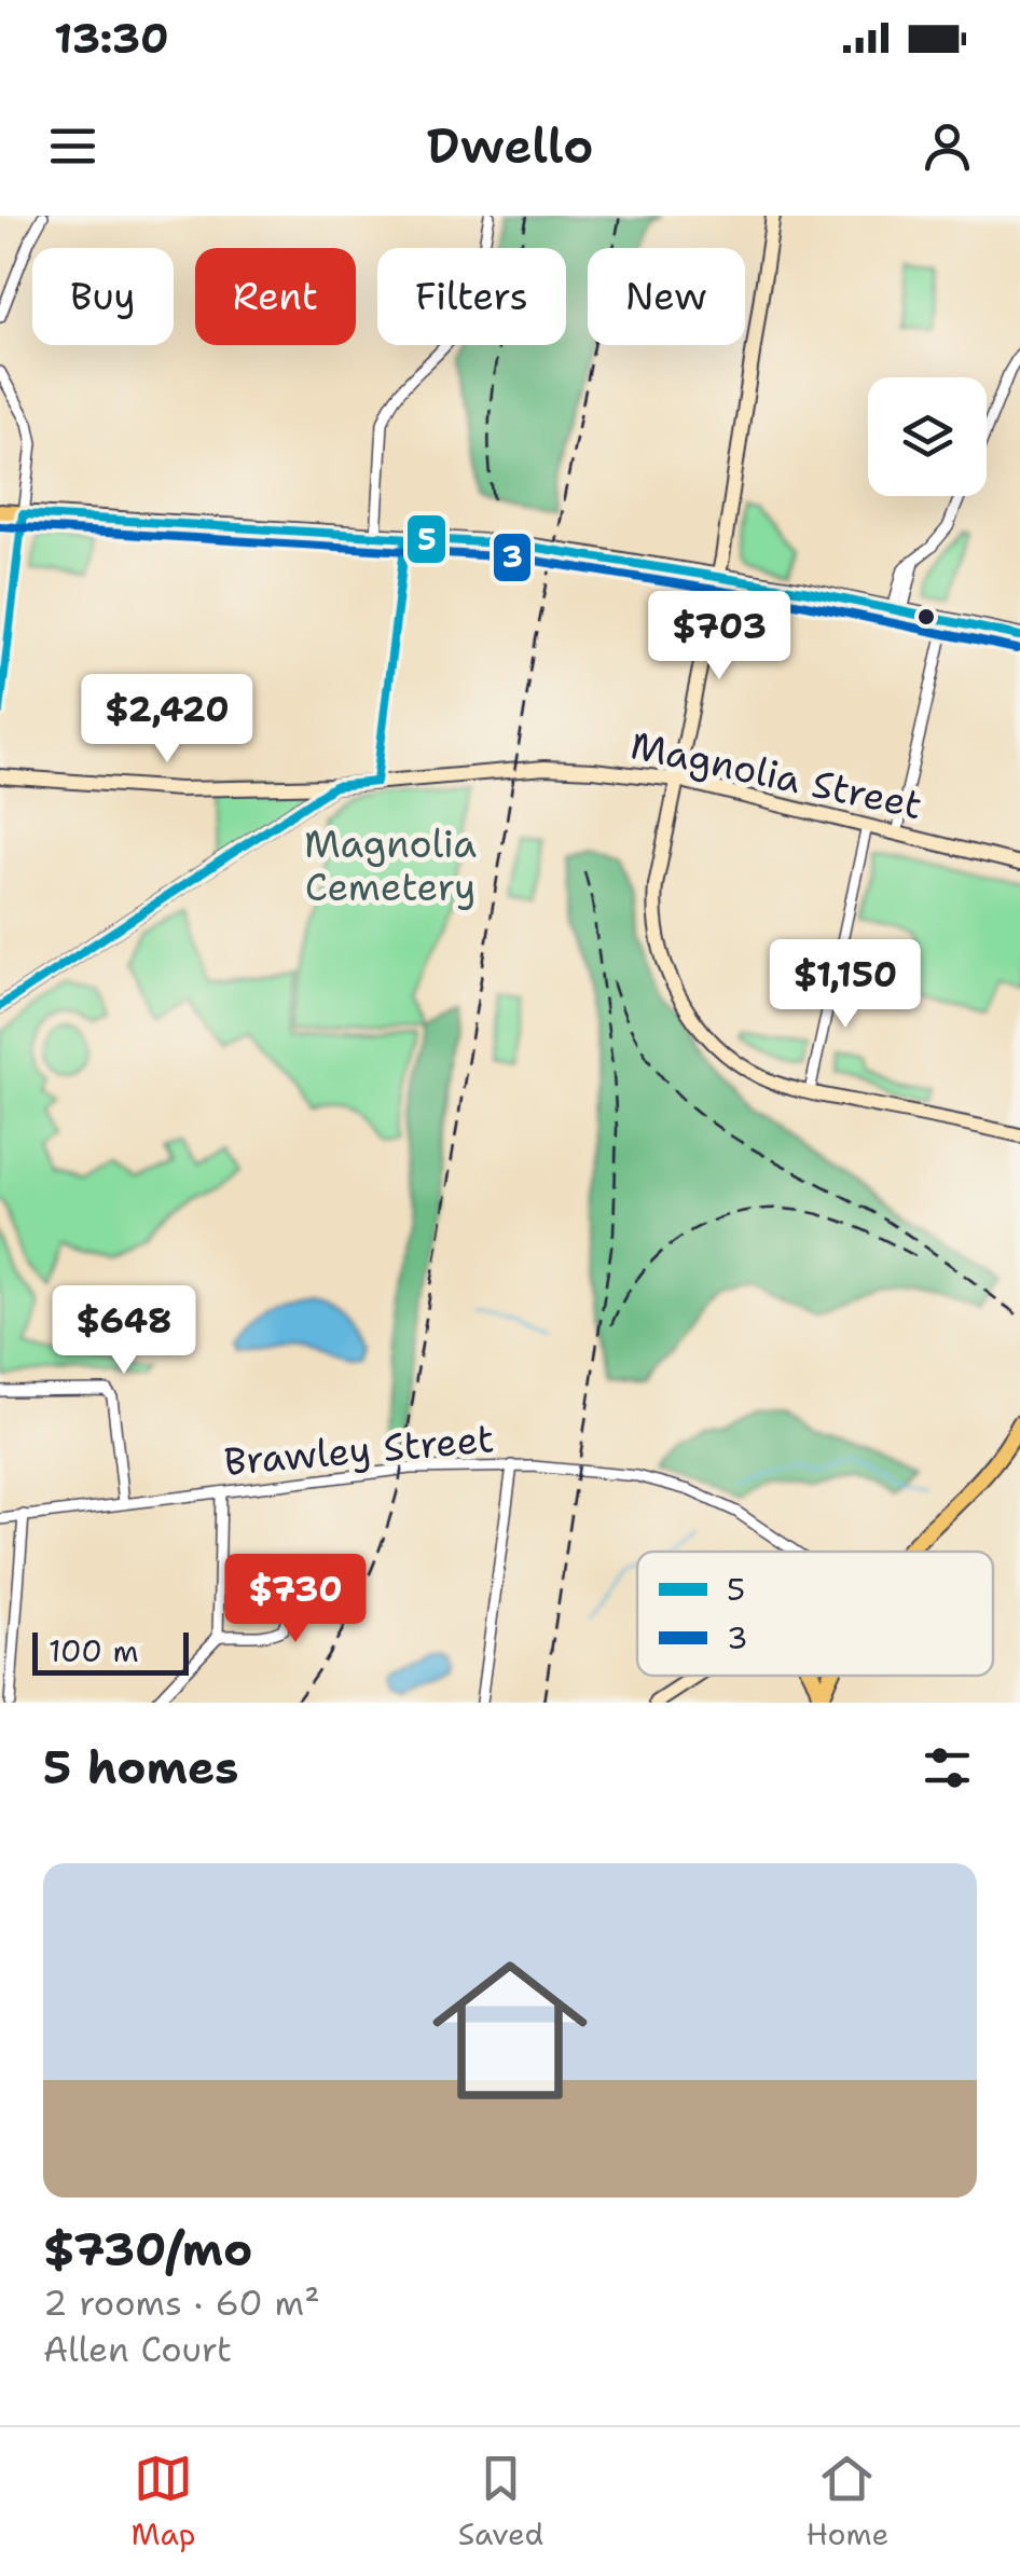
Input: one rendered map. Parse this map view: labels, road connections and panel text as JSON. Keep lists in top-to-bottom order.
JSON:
{
  "streets": {
    "street": ["Magnolia Street", "Brawley Street"]
  },
  "parks": ["Magnolia Cemetery"],
  "lines": ["transit line 5", "transit line 3"],
  "legend": ["5", "3"],
  "scale_bar": "100 m",
  "page": {
    "status": "13:30",
    "header": "Dwello",
    "chip": [
      "Buy",
      "Rent",
      "Filters",
      "New"
    ],
    "price": [
      "$703",
      "$2,420",
      "$1,150",
      "$648",
      "$730"
    ],
    "scale": "100 m",
    "heading": "5 homes",
    "list": [
      {
        "name": "$730/mo",
        "note": "2 rooms · 60 m² · Allen Court"
      }
    ],
    "tabs": ["Map", "Saved", "Home"]
  }
}
